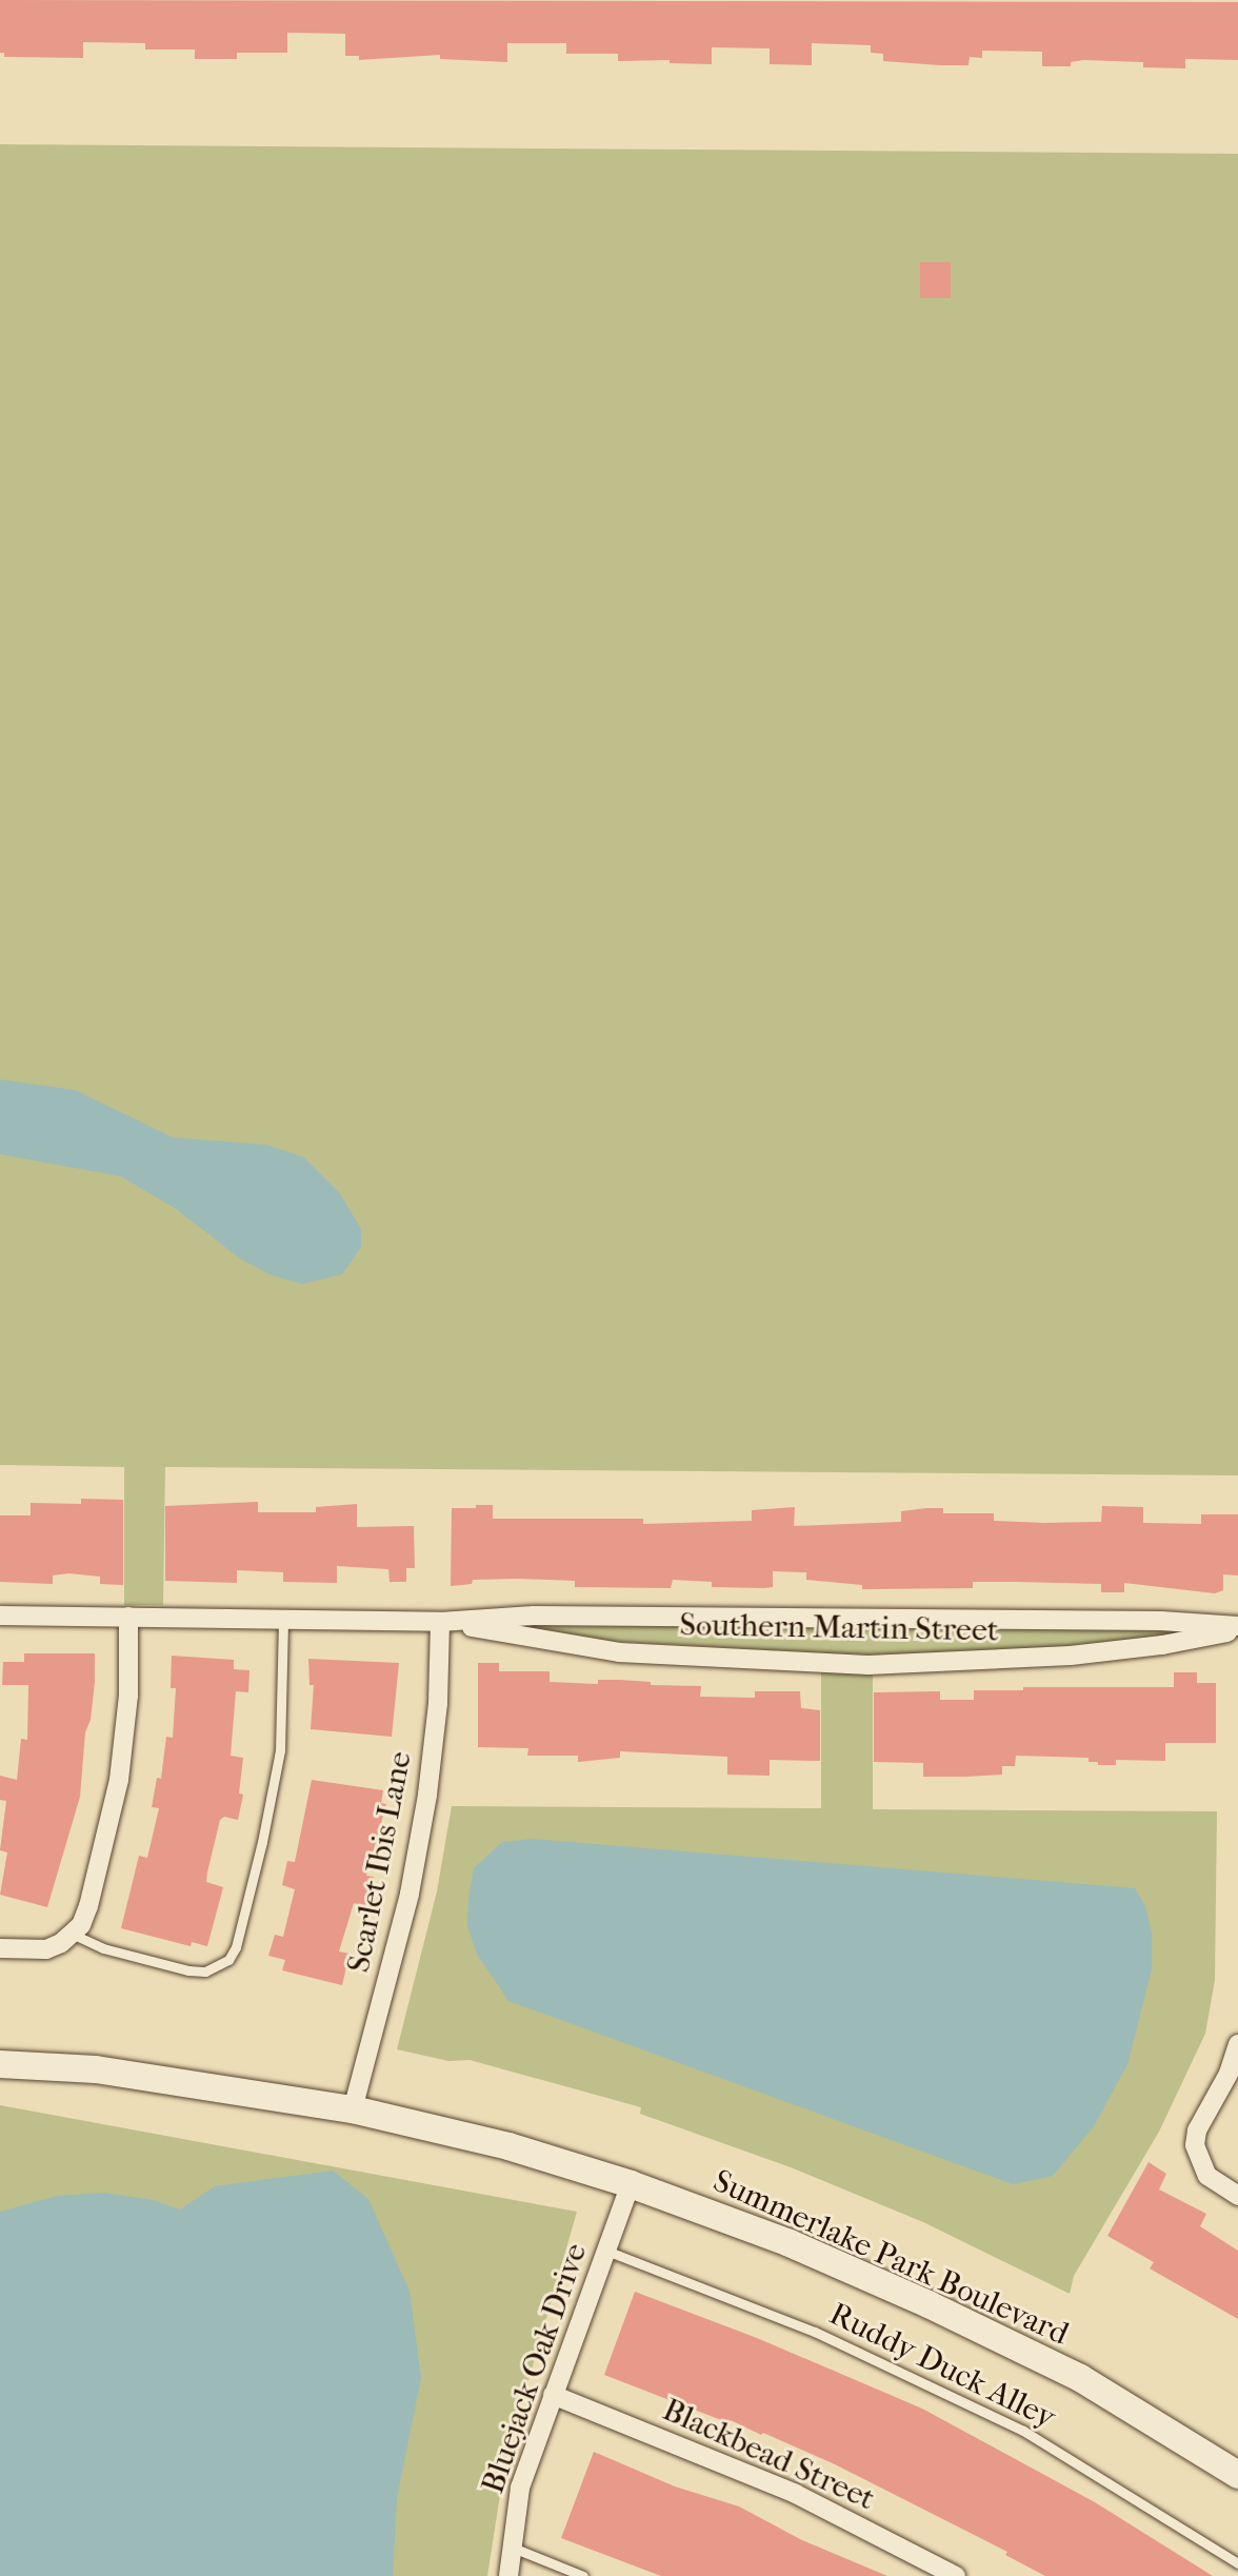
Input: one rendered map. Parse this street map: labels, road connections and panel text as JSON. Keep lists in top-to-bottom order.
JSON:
{
  "streets": {
    "main road": ["Summerlake Park Boulevard"],
    "street": [
      "Southern Martin Street",
      "Scarlet Ibis Lane",
      "Bluejack Oak Drive",
      "Blackbead Street"
    ],
    "lane": ["Ruddy Duck Alley"]
  },
  "crossings": [
    ["Southern Martin Street", "Scarlet Ibis Lane"],
    ["Scarlet Ibis Lane", "Summerlake Park Boulevard"],
    ["Summerlake Park Boulevard", "Bluejack Oak Drive"],
    ["Ruddy Duck Alley", "Bluejack Oak Drive"],
    ["Bluejack Oak Drive", "Blackbead Street"]
  ]
}
